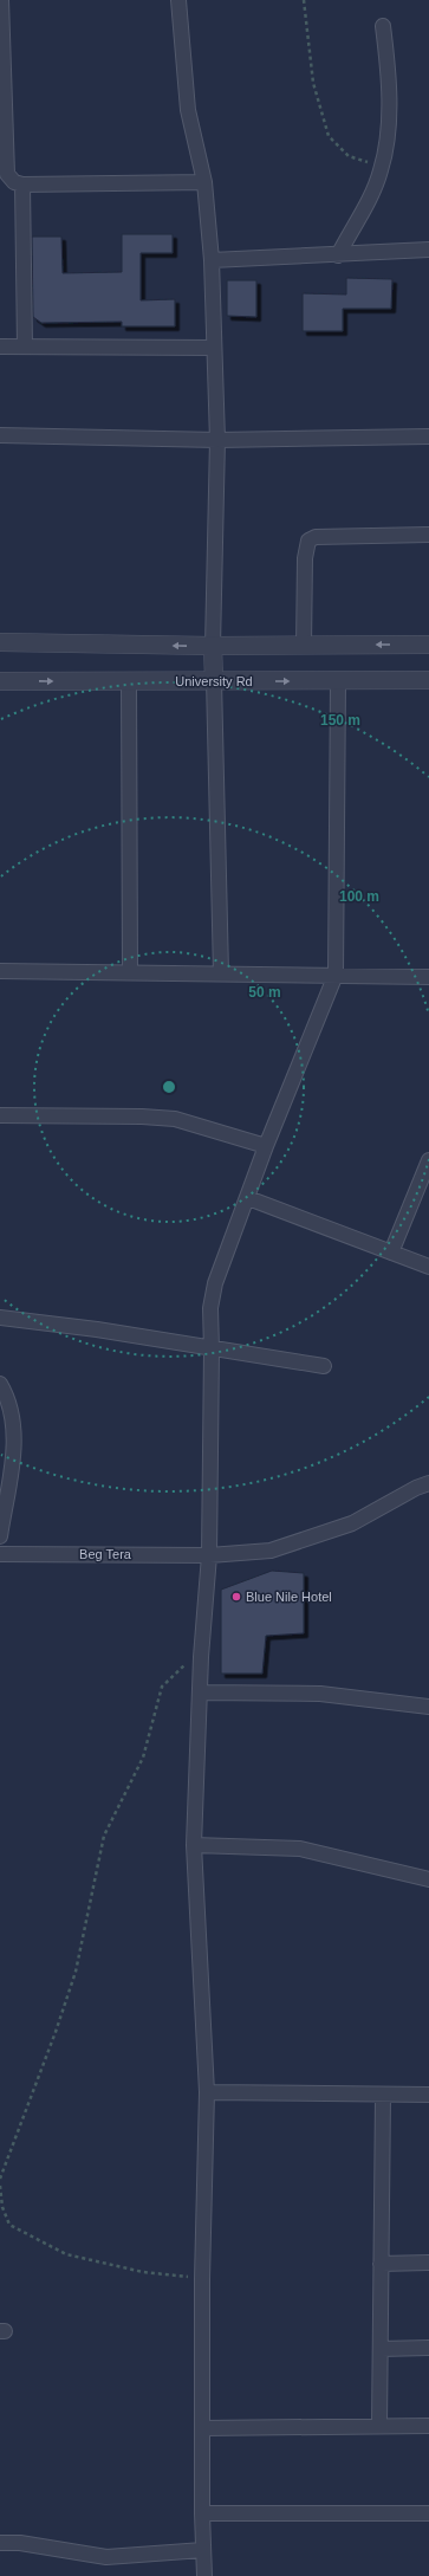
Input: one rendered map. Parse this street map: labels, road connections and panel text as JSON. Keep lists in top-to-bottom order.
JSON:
{
  "streets": {
    "street": ["University Rd", "Beg Tera"]
  },
  "places": ["Blue Nile Hotel"],
  "rings": ["150 m", "100 m", "50 m"]
}
